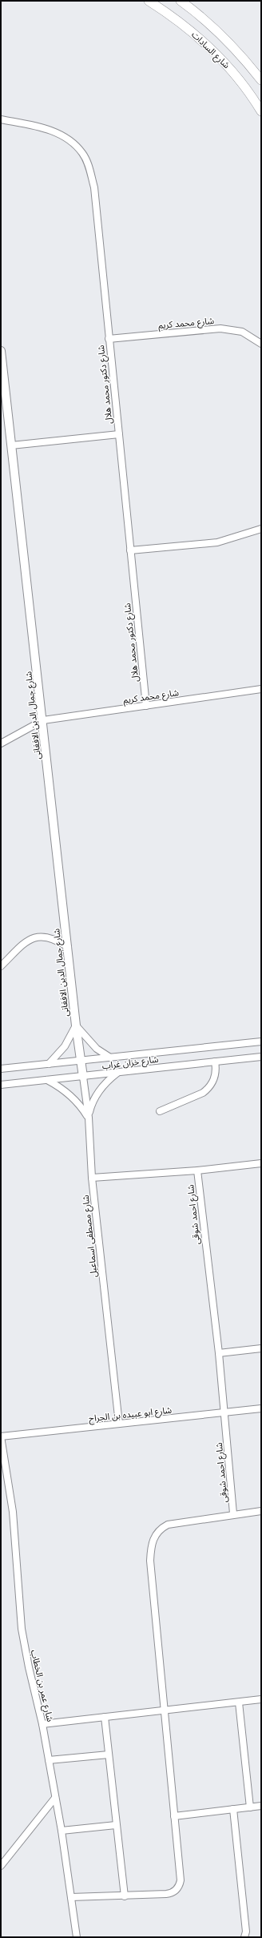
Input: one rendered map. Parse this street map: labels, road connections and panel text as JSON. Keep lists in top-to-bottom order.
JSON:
{
  "streets": {
    "main road": ["شارع السادات"],
    "street": [
      "شارع محمد كريم",
      "شارع دكتور محمد هلال",
      "شارع جمال الدين الافغانى",
      "شارع خزان غراب",
      "شارع احمد شوقى",
      "شارع مصطفى اسماعيل",
      "شارع ابو عبيده بن الجراح",
      "شارع عمر بن الخطاب"
    ]
  },
  "crossings": [
    ["شارع محمد كريم", "شارع دكتور محمد هلال"],
    ["شارع محمد كريم", "شارع جمال الدين الافغانى"],
    ["شارع جمال الدين الافغانى", "شارع خزان غراب"],
    ["شارع جمال الدين الافغانى", "شارع مصطفى اسماعيل"],
    ["شارع خزان غراب", "شارع مصطفى اسماعيل"],
    ["شارع احمد شوقى", "شارع ابو عبيده بن الجراح"],
    ["شارع احمد شوقى", "شارع عمر بن الخطاب"],
    ["شارع مصطفى اسماعيل", "شارع ابو عبيده بن الجراح"],
    ["شارع ابو عبيده بن الجراح", "شارع عمر بن الخطاب"]
  ]
}
